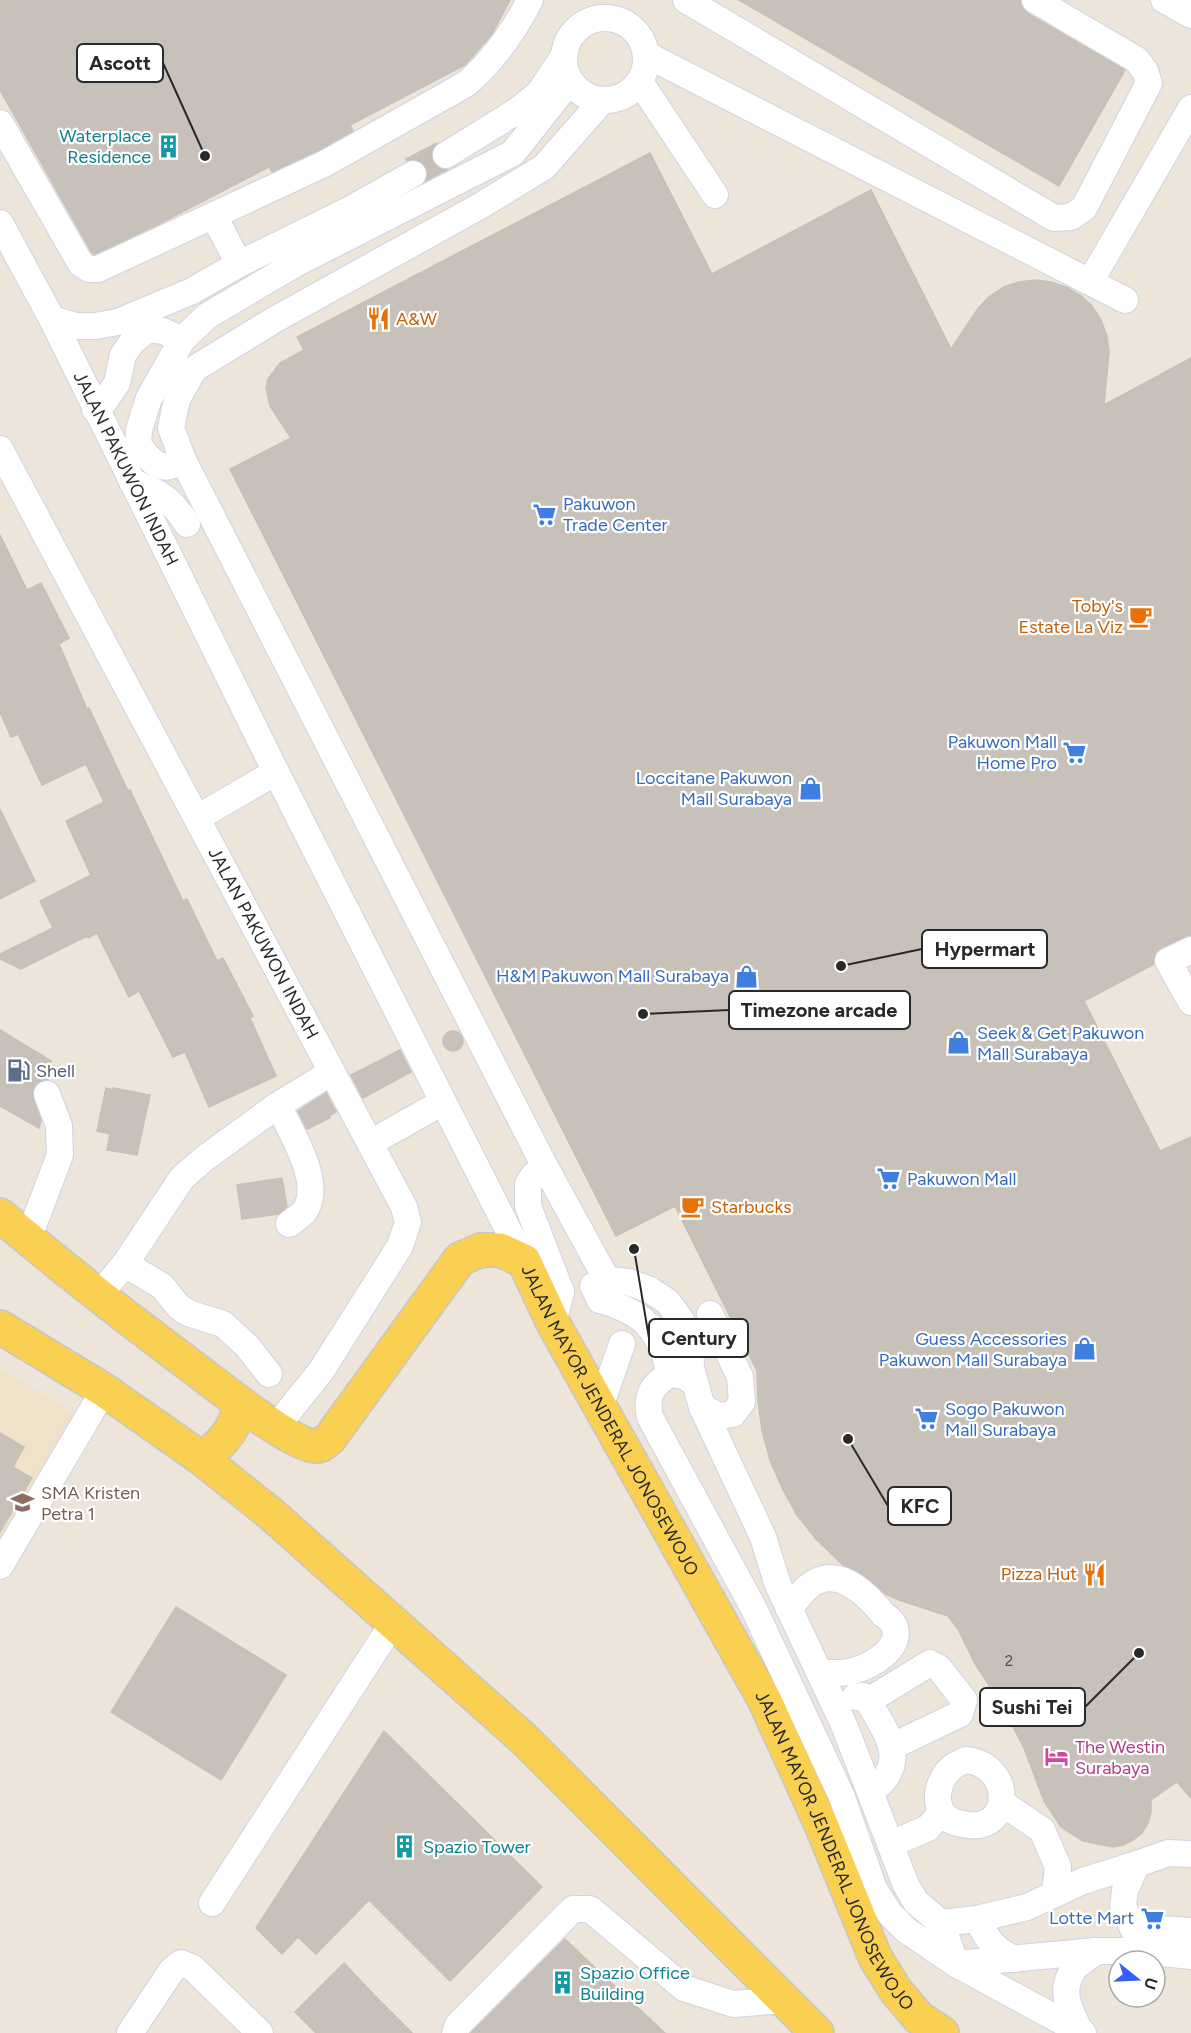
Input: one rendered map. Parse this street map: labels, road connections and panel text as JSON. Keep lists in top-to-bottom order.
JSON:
{
  "streets": {
    "main road": ["JALAN MAYOR JENDERAL JONOSEWOJO"],
    "street": ["JALAN PAKUWON INDAH"]
  },
  "crossings": [
    ["JALAN PAKUWON INDAH", "JALAN MAYOR JENDERAL JONOSEWOJO"]
  ],
  "places": {
    "building": ["Waterplace Residence", "Spazio Tower", "Spazio Office Building"],
    "other": [
      "Ascott",
      "Hypermart",
      "Timezone arcade",
      "Century",
      "KFC",
      "Sushi Tei"
    ],
    "restaurant": ["A&W", "Pizza Hut"],
    "supermarket": [
      "Pakuwon Trade Center",
      "Pakuwon Mall Home Pro",
      "Pakuwon Mall",
      "Sogo Pakuwon Mall Surabaya",
      "Lotte Mart"
    ],
    "cafe": ["Toby's Estate La Viz", "Starbucks"],
    "shop": [
      "Loccitane Pakuwon Mall Surabaya",
      "H&M Pakuwon Mall Surabaya",
      "Seek & Get Pakuwon Mall Surabaya",
      "Guess Accessories Pakuwon Mall Surabaya"
    ],
    "fuel station": ["Shell"],
    "school or university": ["SMA Kristen Petra 1"],
    "hotel": ["The Westin Surabaya"]
  },
  "house_numbers": ["2"],
  "north": "right"
}
